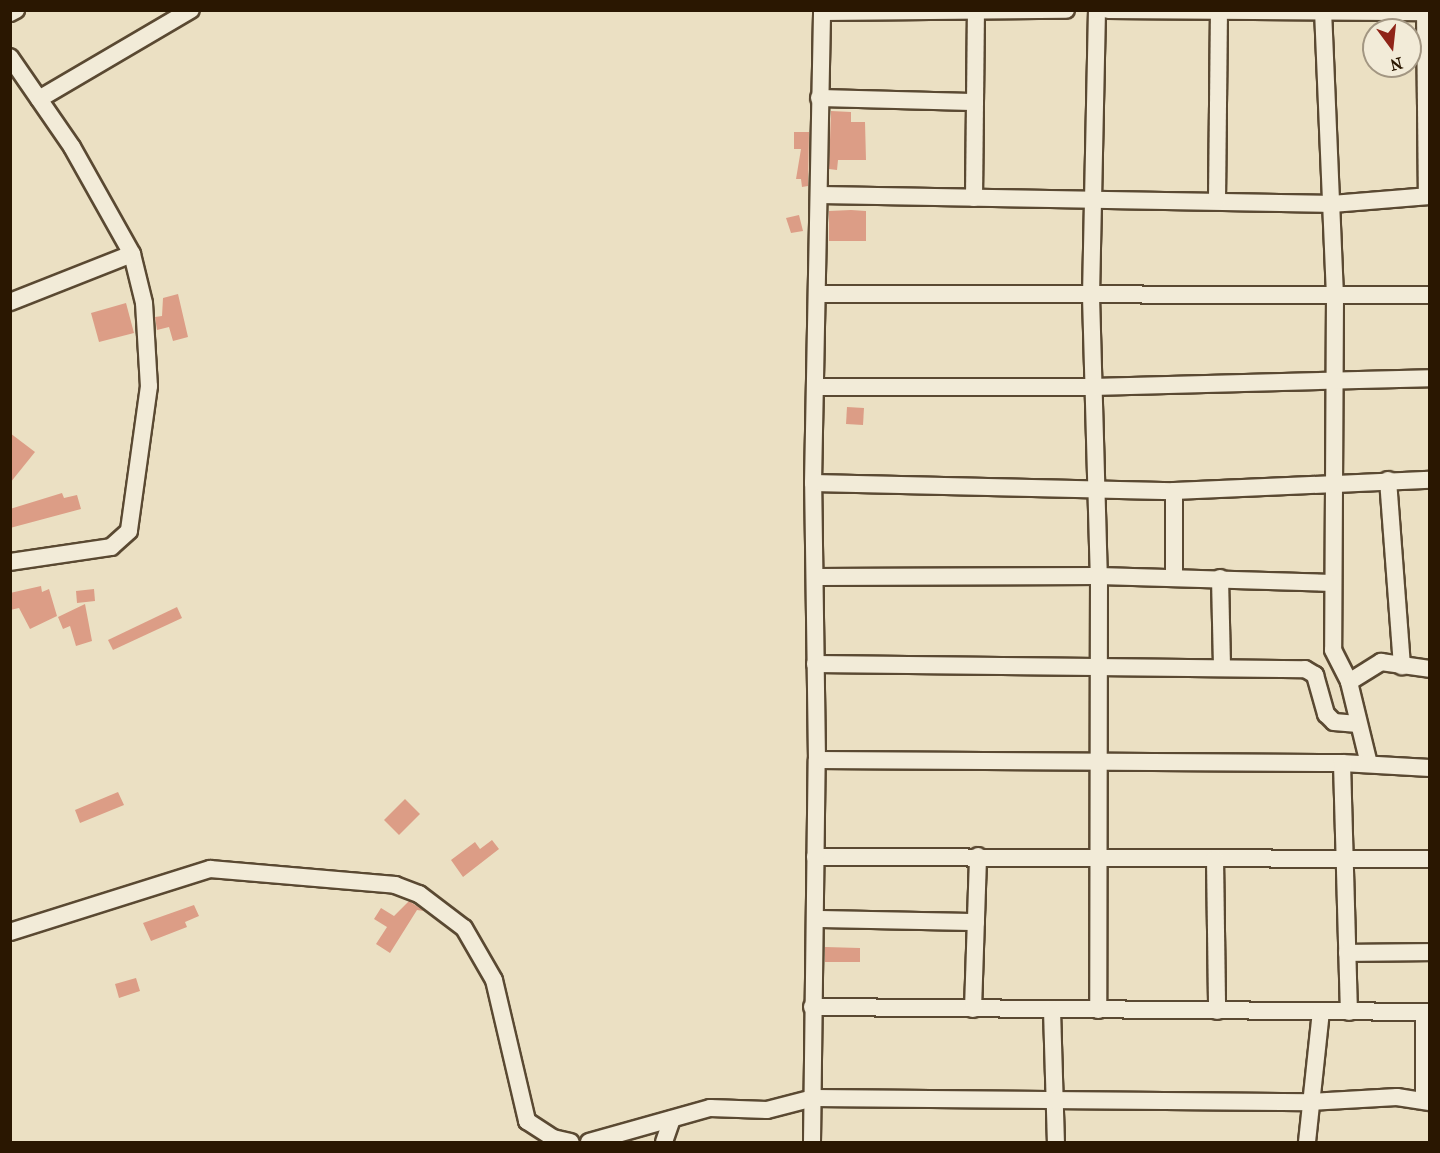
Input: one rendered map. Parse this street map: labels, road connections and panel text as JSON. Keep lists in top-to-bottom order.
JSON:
{
  "north": "bottom"
}
